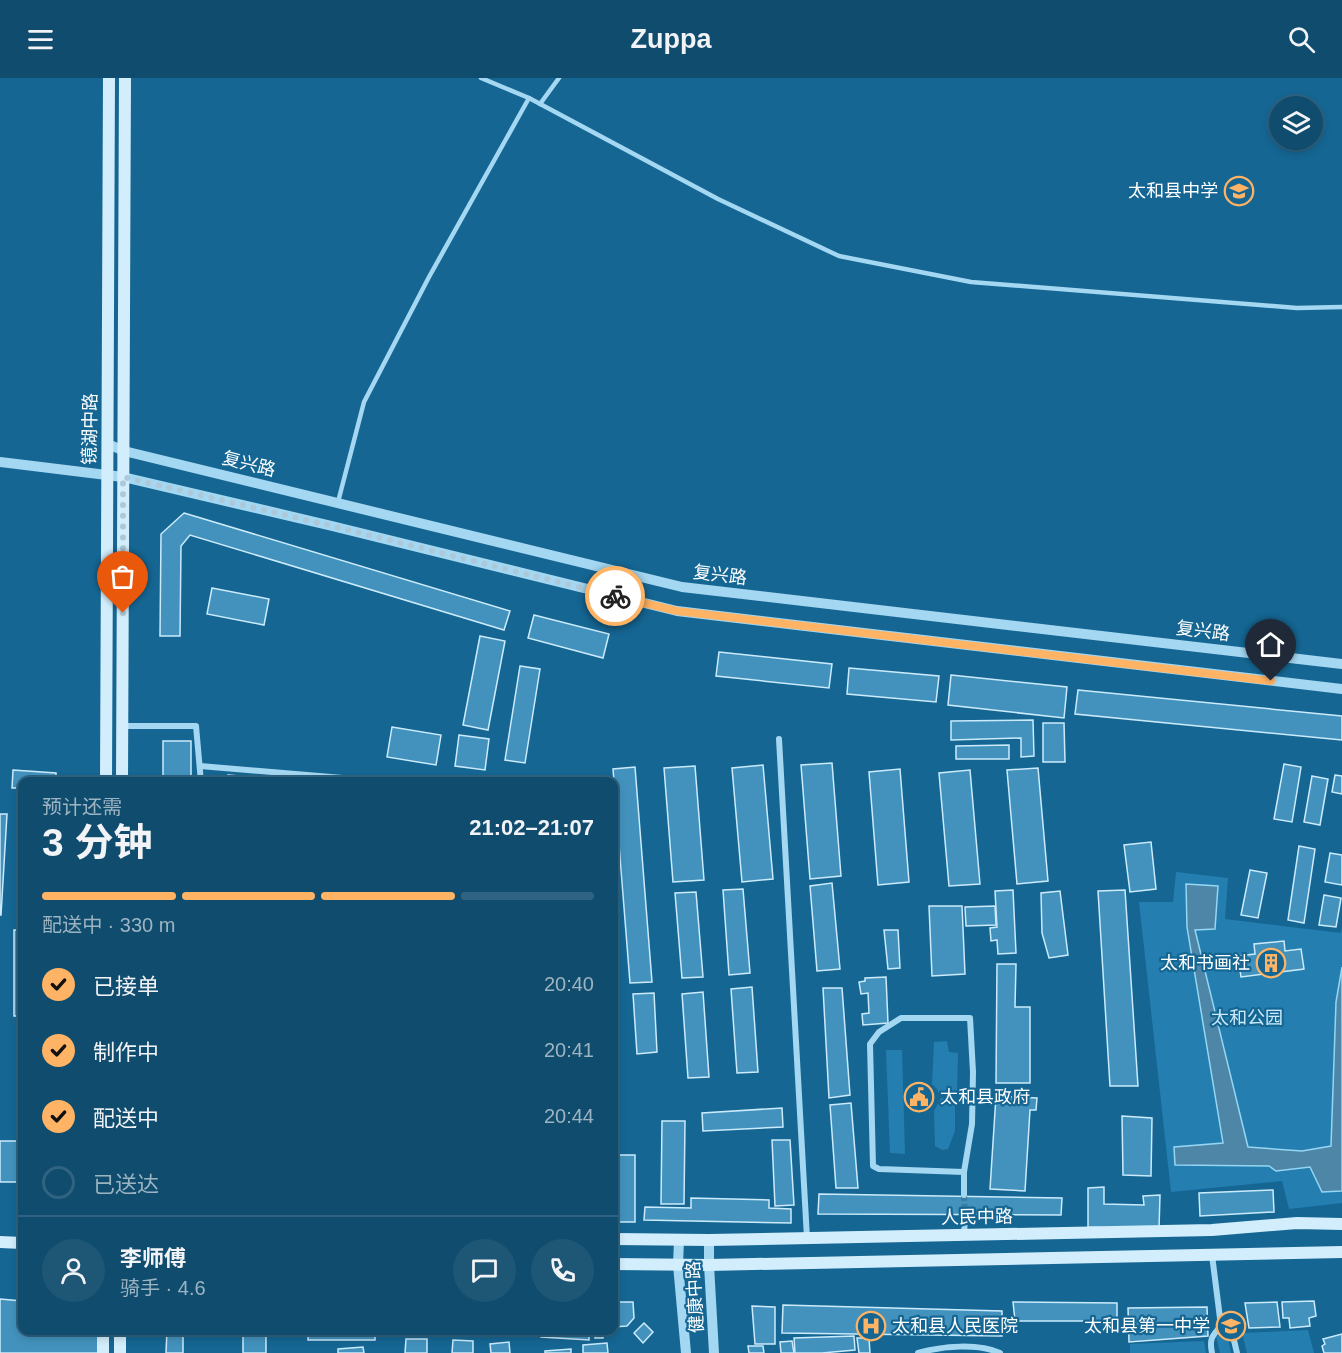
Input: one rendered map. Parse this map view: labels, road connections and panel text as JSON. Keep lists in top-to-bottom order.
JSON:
{
  "streets": {
    "main road": ["镜湖中路", "人民中路"],
    "street": ["复兴路", "健康中路"]
  },
  "crossings": [
    ["镜湖中路", "复兴路"],
    ["人民中路", "健康中路"]
  ],
  "parks": ["太和公园"],
  "places": {
    "school or university": ["太和县中学", "太和县第一中学"],
    "building": ["太和书画社"],
    "public building": ["太和县政府"],
    "hospital": ["太和县人民医院"]
  },
  "page": {
    "header": "Zuppa",
    "heading": ["3 分钟", "预计还需", "21:02–21:07"],
    "panel": ["李师傅", "骑手 · 4.6"],
    "bar": "配送中 · 330 m",
    "list": [
      ["已接单", "20:40"],
      ["制作中", "20:41"],
      ["配送中", "20:44"],
      "已送达"
    ]
  }
}
